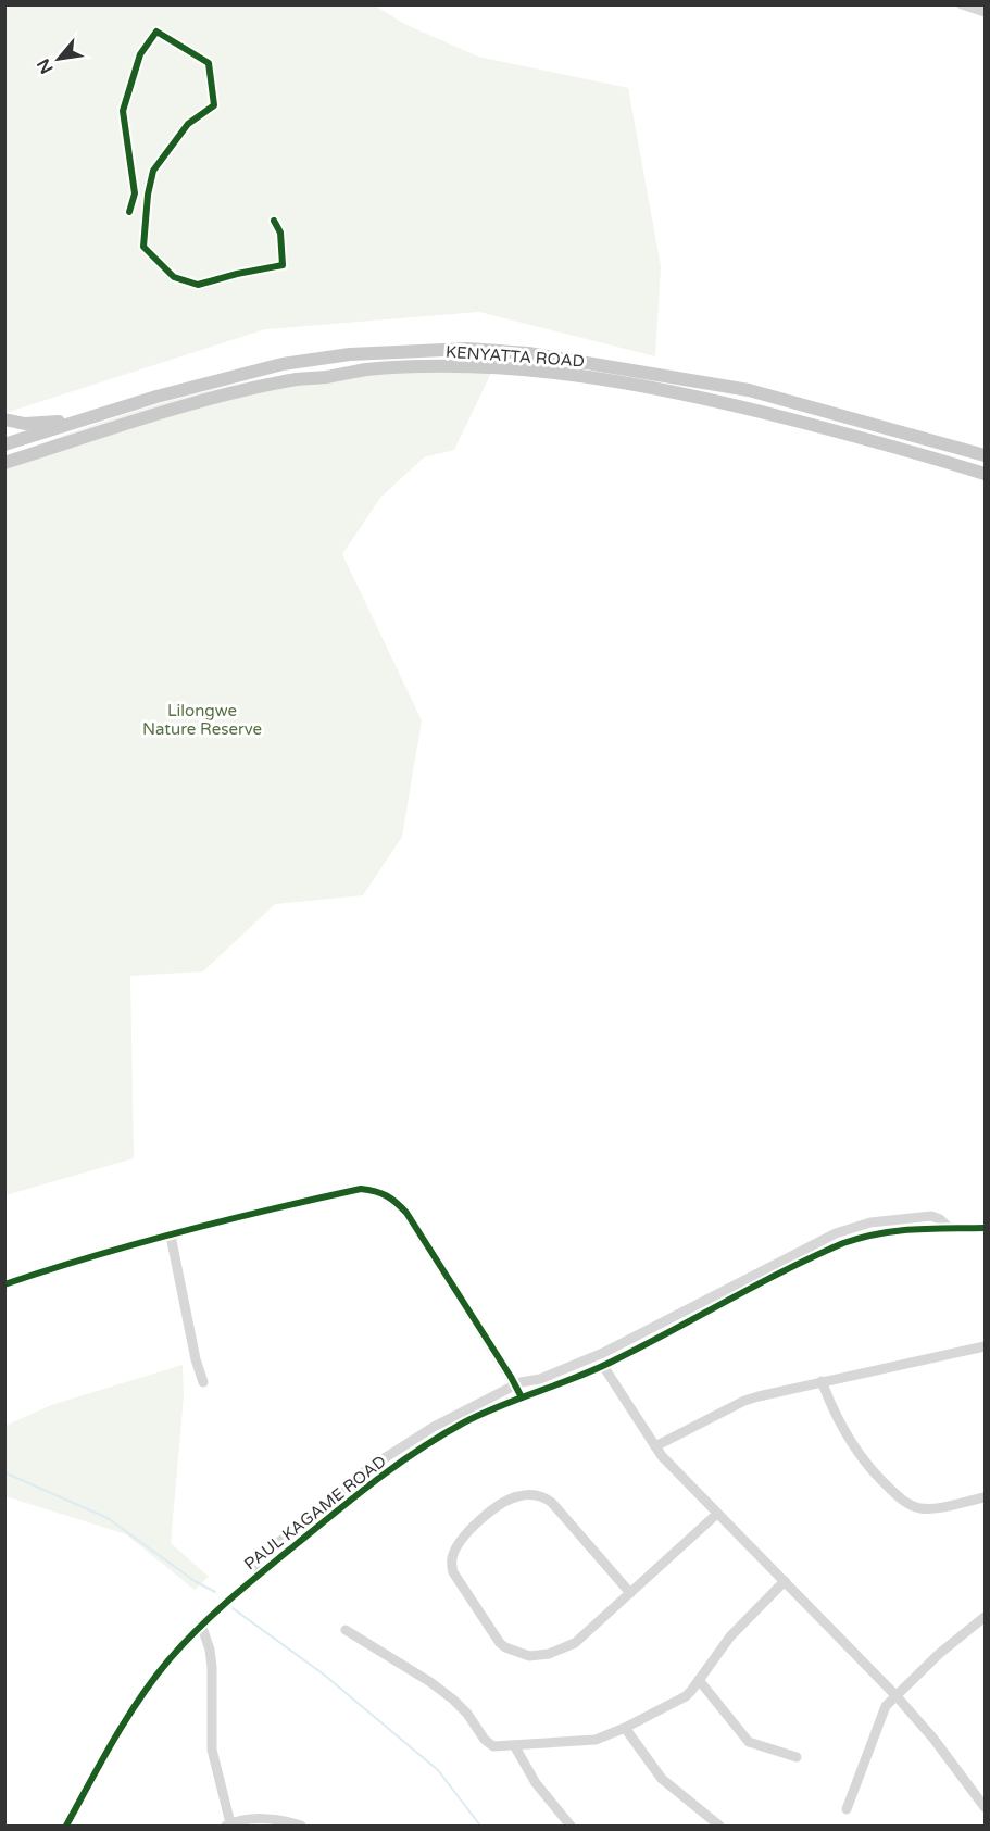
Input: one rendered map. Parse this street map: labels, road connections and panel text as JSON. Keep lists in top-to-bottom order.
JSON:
{
  "streets": {
    "main road": ["KENYATTA ROAD"],
    "street": ["PAUL KAGAME ROAD"]
  },
  "parks": ["Lilongwe Nature Reserve"],
  "north": "bottom left"
}
